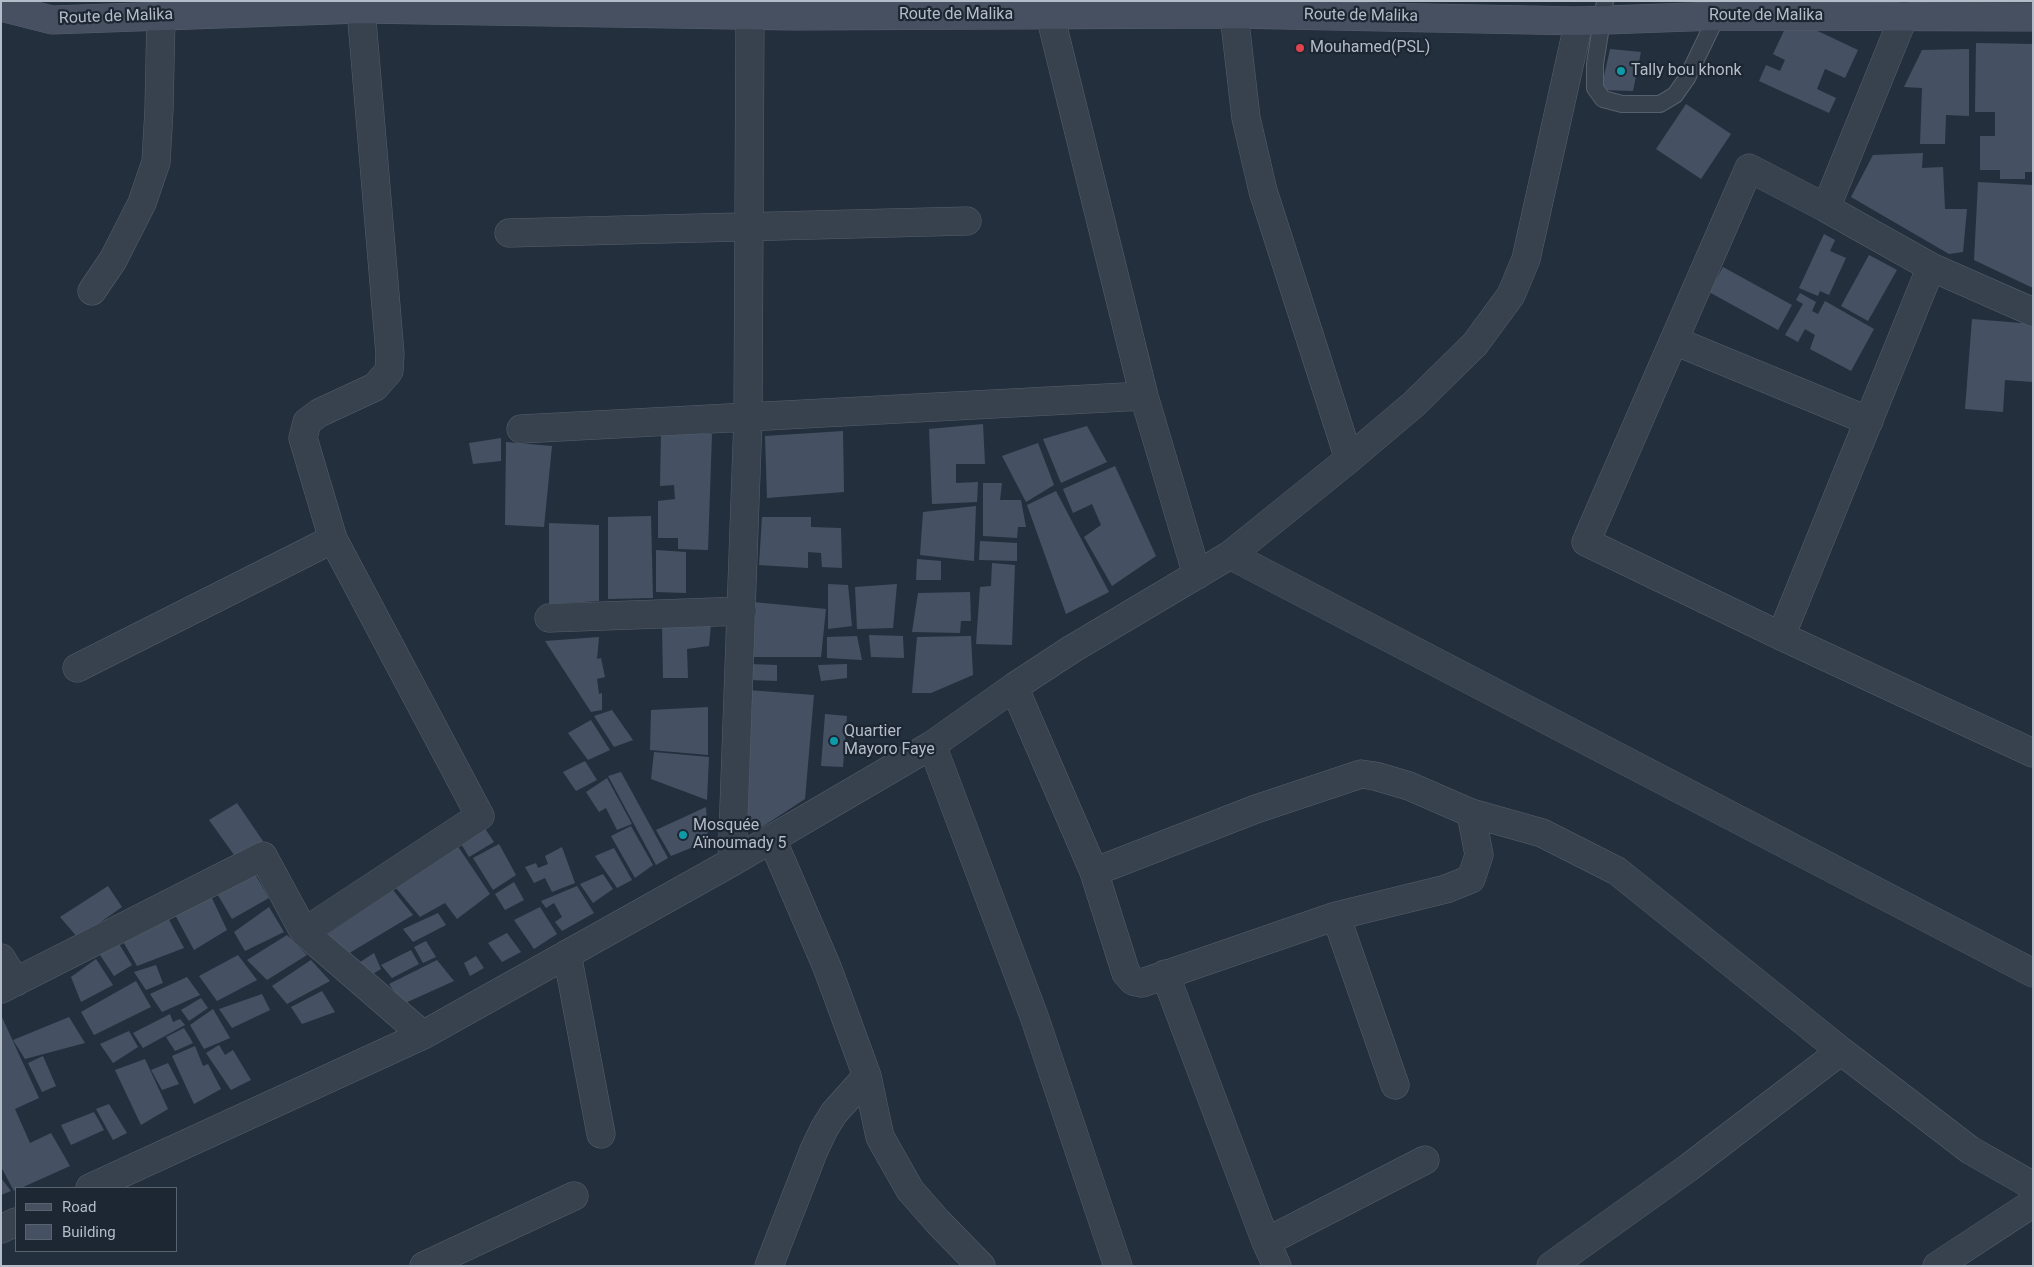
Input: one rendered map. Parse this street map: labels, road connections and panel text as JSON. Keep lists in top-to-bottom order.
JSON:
{
  "streets": {
    "main road": ["Route de Malika"]
  },
  "places": [
    "Mouhamed(PSL)",
    "Tally bou khonk",
    "Quartier Mayoro Faye",
    "Mosquée Aïnoumady 5"
  ],
  "legend": ["Road", "Building"]
}
